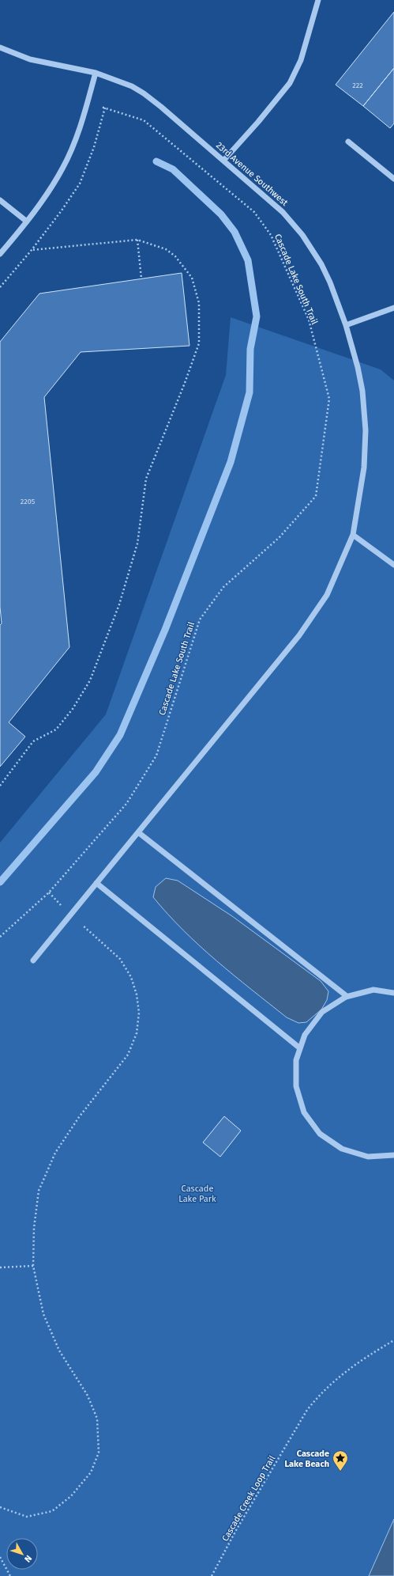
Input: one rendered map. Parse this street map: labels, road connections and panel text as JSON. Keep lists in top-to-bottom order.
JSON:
{
  "streets": {
    "street": ["23rd Avenue Southwest"],
    "path": ["Cascade Lake South Trail", "Cascade Creek Loop Trail"]
  },
  "parks": ["Cascade Lake Park"],
  "places": {
    "place": ["Cascade Lake Beach"]
  },
  "house_numbers": ["222", "2205"],
  "north": "bottom right"
}
